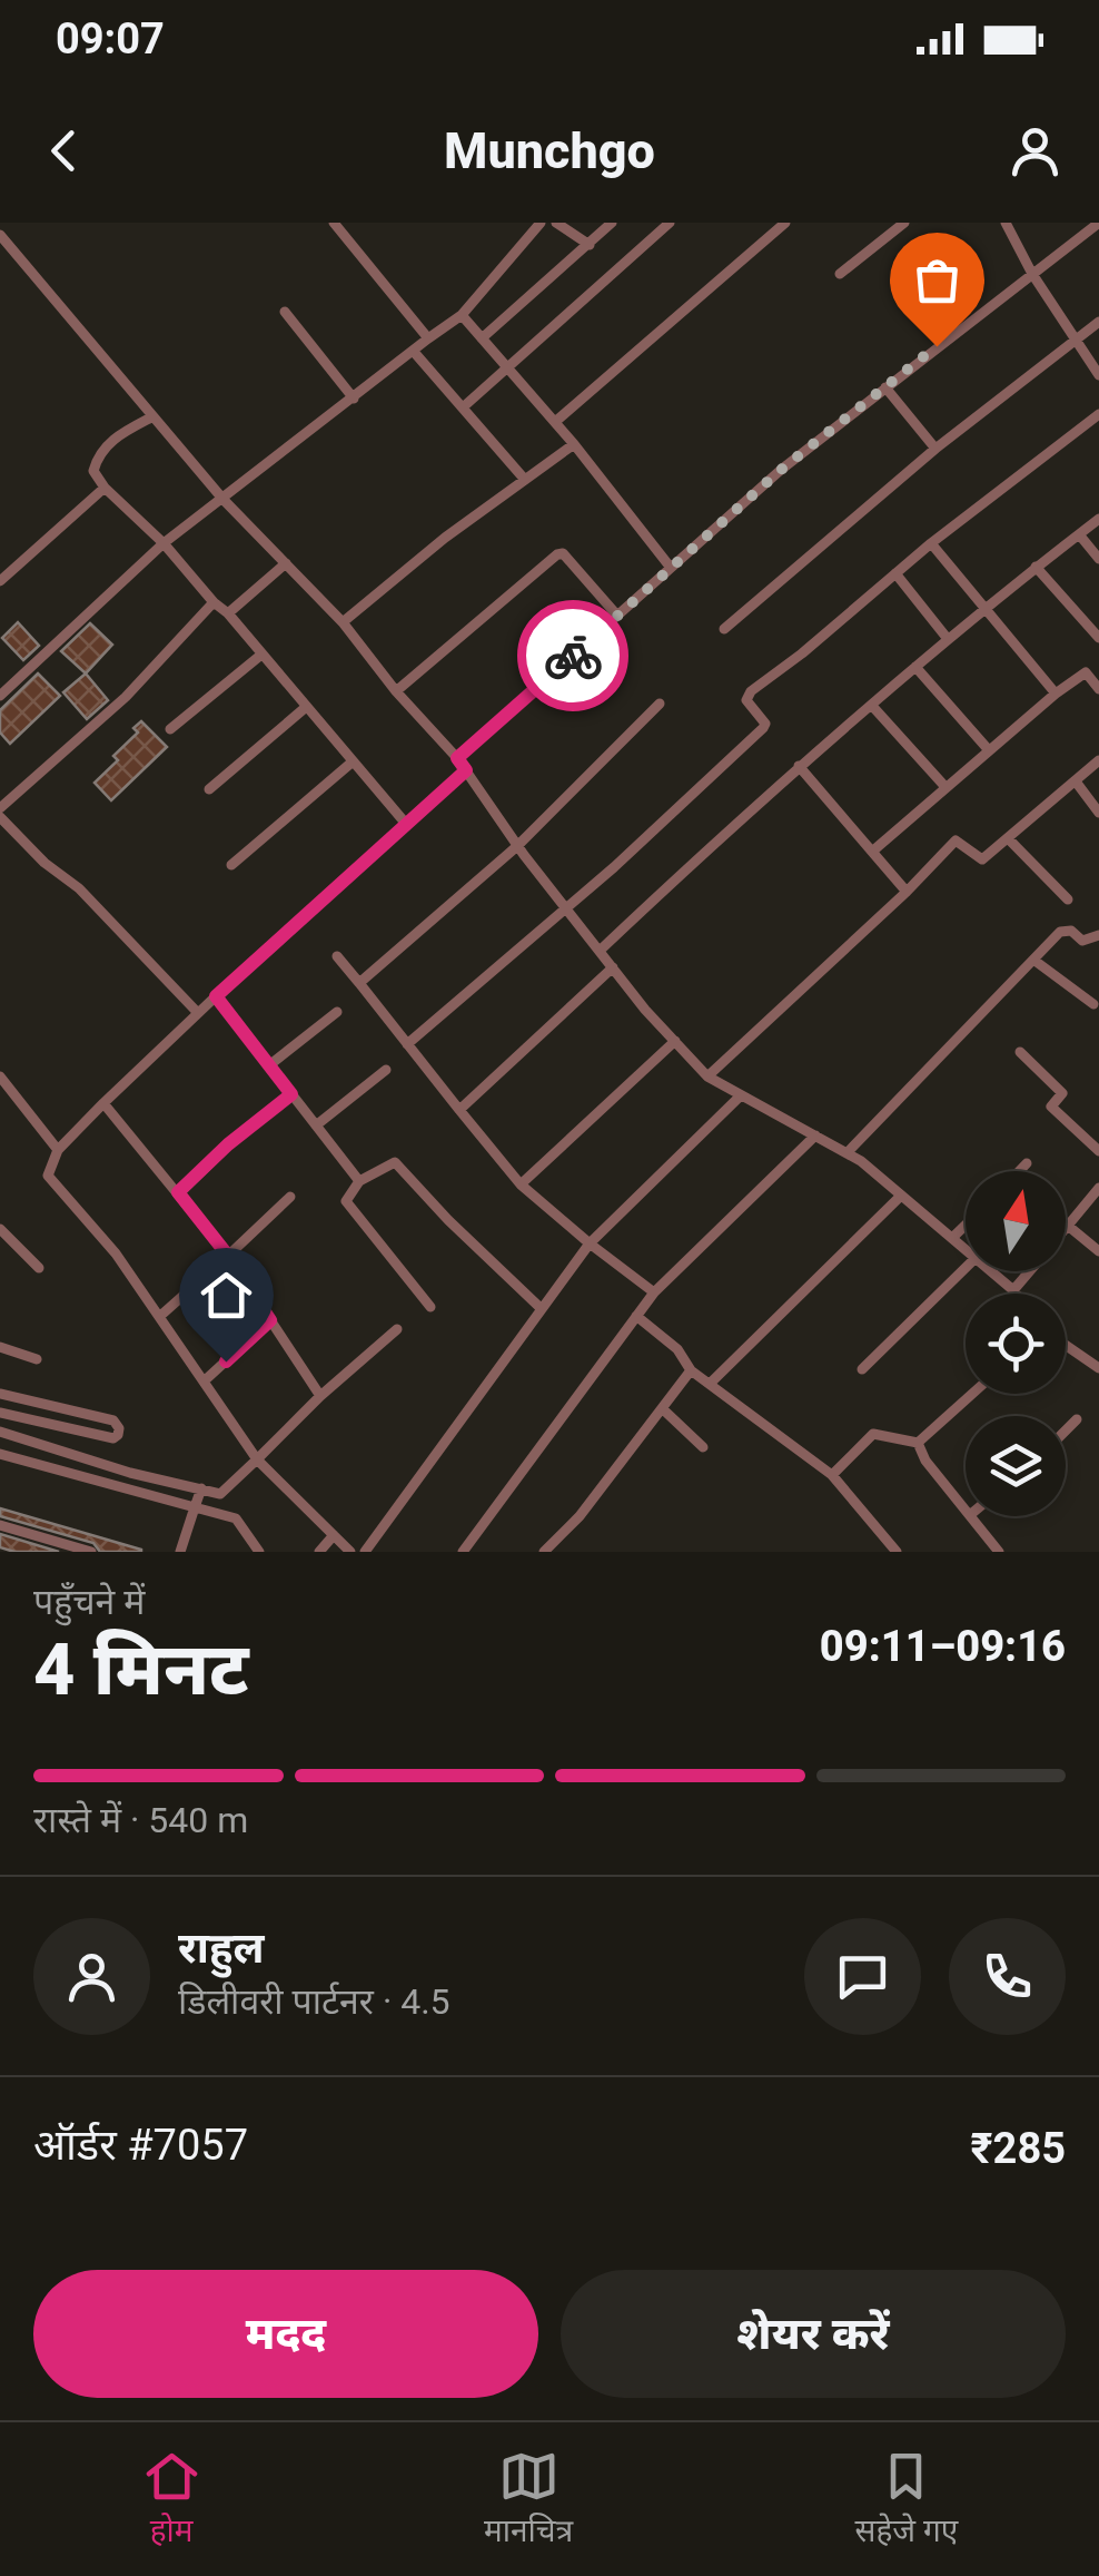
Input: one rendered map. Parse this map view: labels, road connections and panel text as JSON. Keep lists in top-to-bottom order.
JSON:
{
  "north": "top",
  "page": {
    "status": "09:07",
    "header": "Munchgo",
    "heading": ["4 मिनट", "पहुँचने में", "09:11–09:16"],
    "panel": [
      "राहुल",
      "डिलीवरी पार्टनर · 4.5",
      "ऑर्डर #7057",
      "₹285"
    ],
    "bar": "रास्ते में · 540 m",
    "buttons": ["मदद", "शेयर करें"],
    "tabs": ["होम", "मानचित्र", "सहेजे गए"]
  }
}
